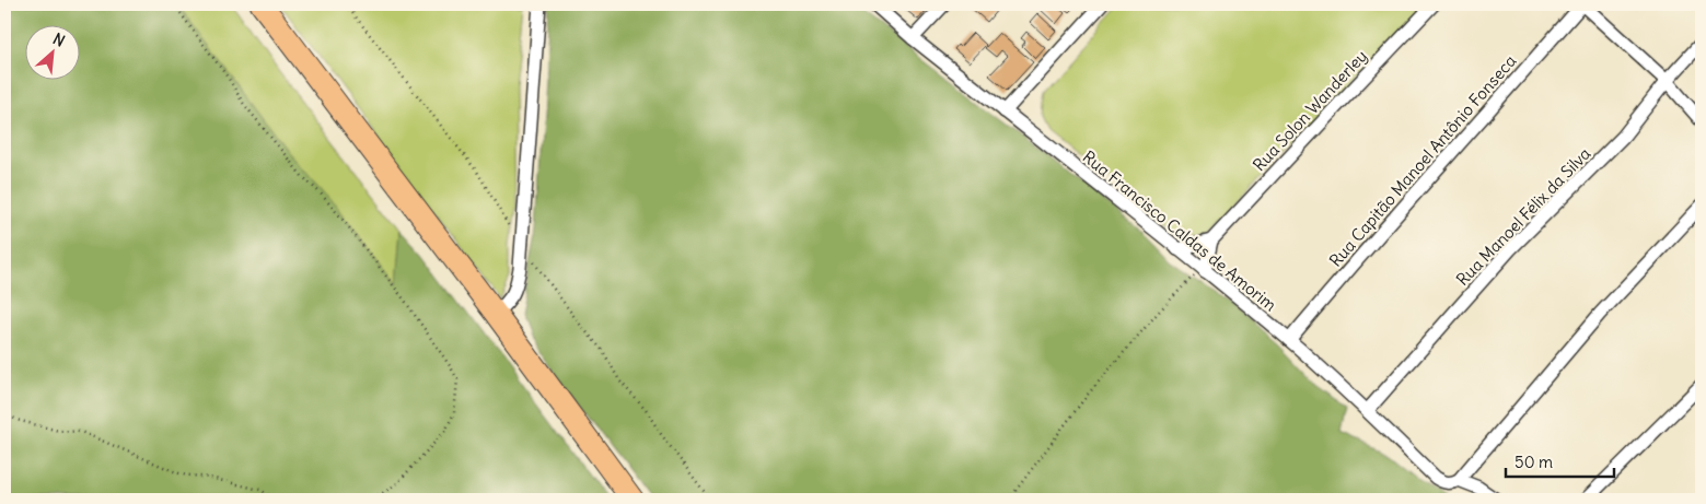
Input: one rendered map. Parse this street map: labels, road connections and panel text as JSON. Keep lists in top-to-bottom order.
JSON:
{
  "streets": {
    "street": [
      "Rua Solon Wanderley",
      "Rua Capitão Manoel Antônio Fonseca",
      "Rua Manoel Félix da Silva",
      "Rua Francisco Caldas de Amorim"
    ]
  },
  "crossings": [
    ["Rua Capitão Manoel Antônio Fonseca", "Rua Francisco Caldas de Amorim"],
    ["Rua Manoel Félix da Silva", "Rua Francisco Caldas de Amorim"]
  ],
  "scale_bar": "50 m",
  "north": "top right"
}
